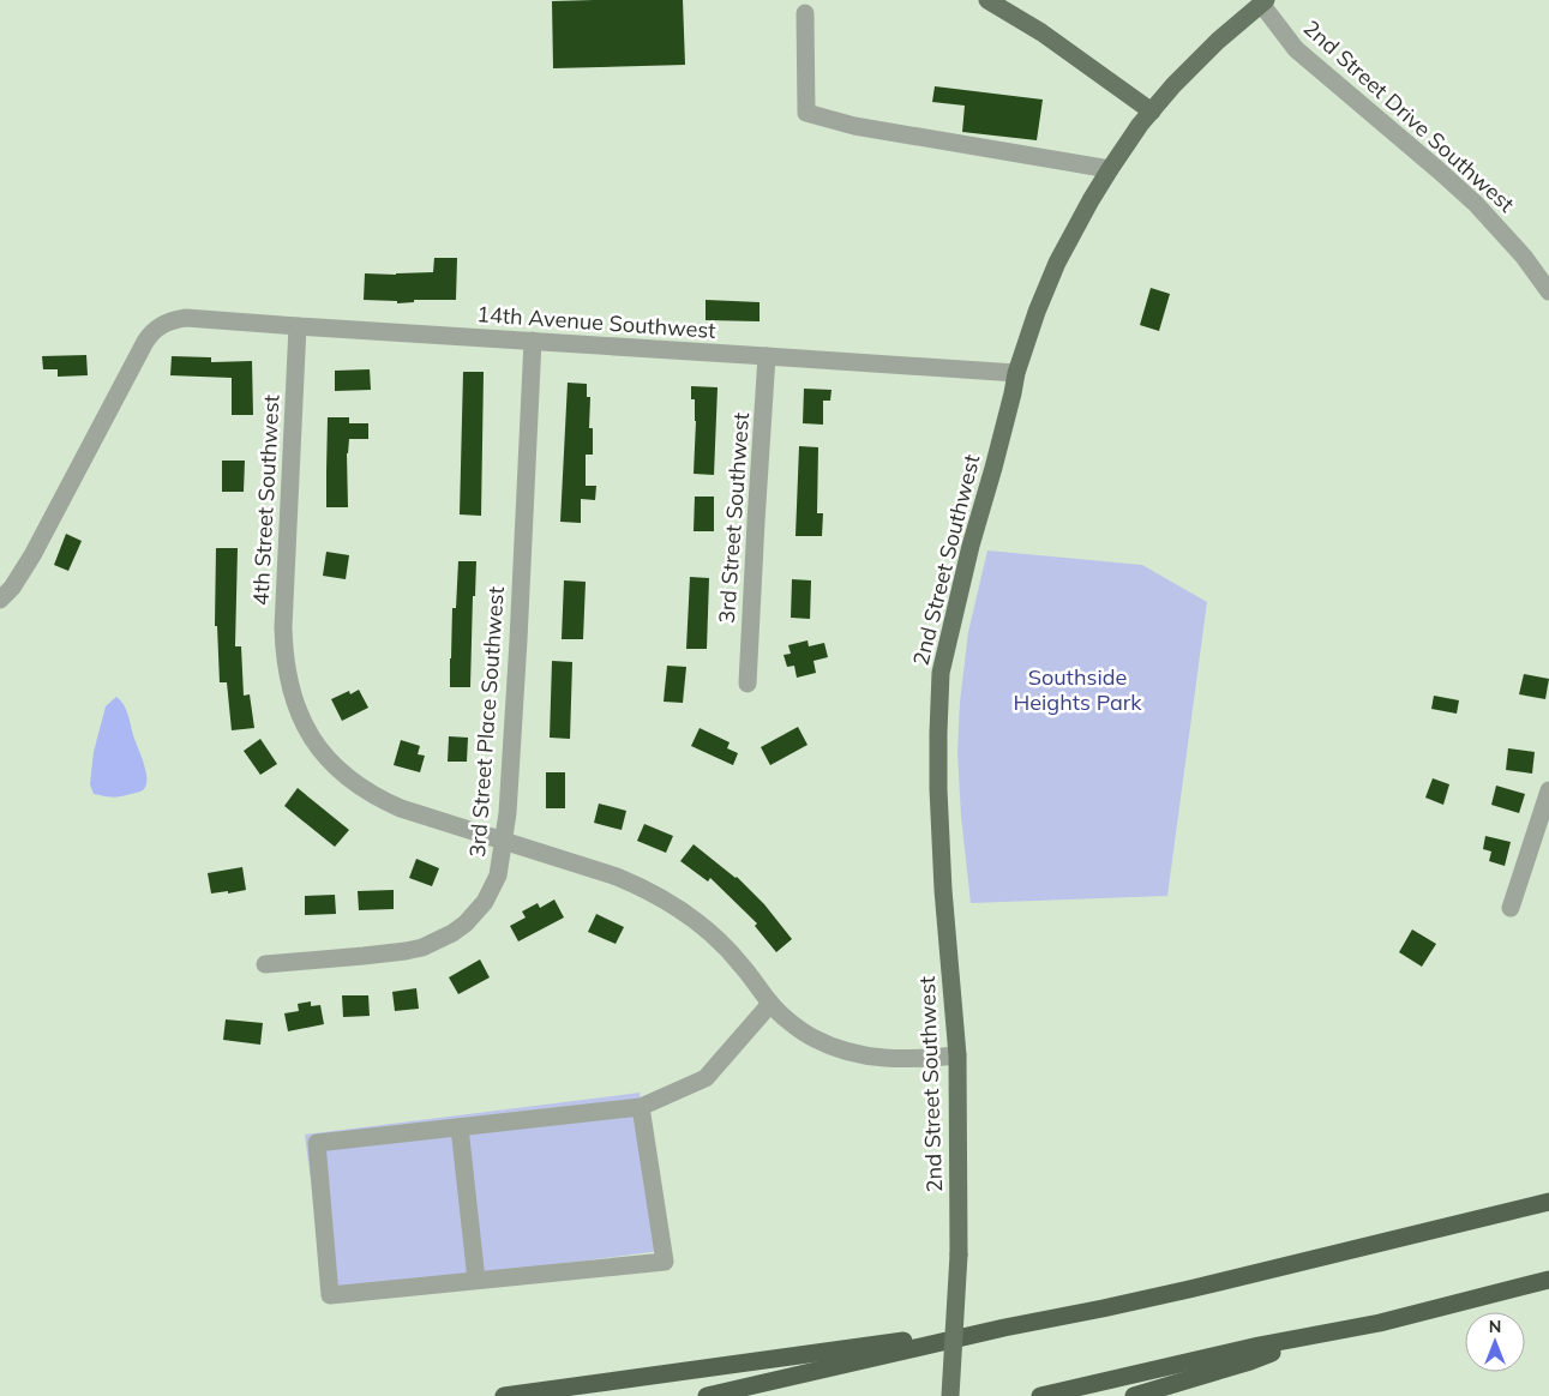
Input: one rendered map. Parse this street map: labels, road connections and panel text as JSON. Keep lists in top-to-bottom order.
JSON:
{
  "streets": {
    "main road": ["2nd Street Southwest"],
    "street": [
      "2nd Street Drive Southwest",
      "14th Avenue Southwest",
      "4th Street Southwest",
      "3rd Street Southwest",
      "3rd Street Place Southwest"
    ]
  },
  "crossings": [
    ["2nd Street Drive Southwest", "2nd Street Southwest"],
    ["14th Avenue Southwest", "4th Street Southwest"],
    ["14th Avenue Southwest", "3rd Street Southwest"],
    ["14th Avenue Southwest", "2nd Street Southwest"],
    ["14th Avenue Southwest", "3rd Street Place Southwest"],
    ["4th Street Southwest", "2nd Street Southwest"],
    ["4th Street Southwest", "3rd Street Place Southwest"]
  ],
  "parks": ["Southside Heights Park"],
  "north": "top"
}
